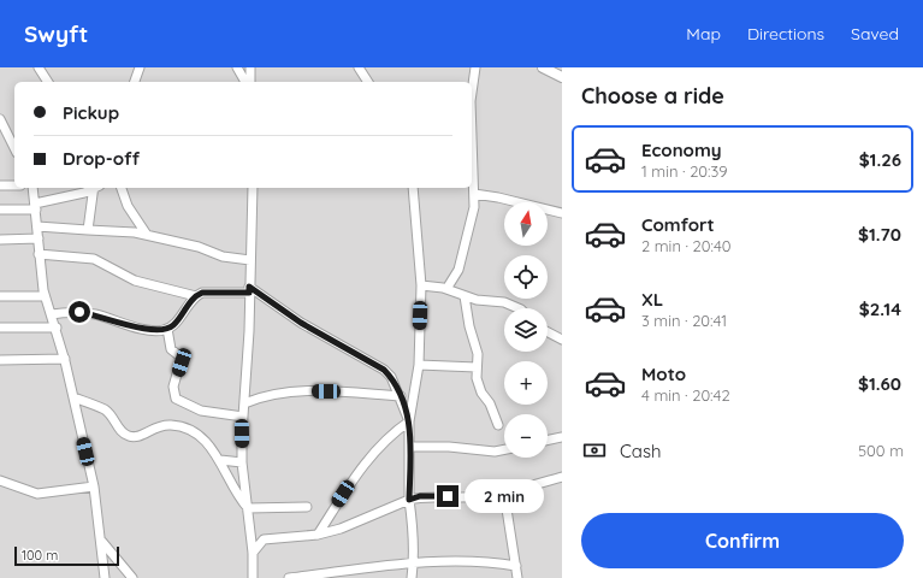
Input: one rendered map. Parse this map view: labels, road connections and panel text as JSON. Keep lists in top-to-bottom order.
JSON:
{
  "scale_bar": "100 m",
  "north": "top",
  "page": {
    "header": "Swyft",
    "nav": ["Map", "Directions", "Saved"],
    "heading": "Choose a ride",
    "banner": ["Pickup", "Drop-off"],
    "list": [
      {
        "name": "Economy",
        "note": "1 min · 20:39",
        "value": "$1.26"
      },
      {
        "name": "Comfort",
        "note": "2 min · 20:40",
        "value": "$1.70"
      },
      {
        "name": "XL",
        "note": "3 min · 20:41",
        "value": "$2.14"
      },
      {
        "name": "Moto",
        "note": "4 min · 20:42",
        "value": "$1.60"
      }
    ],
    "map_buttons": ["+", "−"],
    "pay": ["Cash", "500 m"],
    "bubble": "2 min",
    "buttons": "Confirm",
    "scale": "100 m"
  }
}
